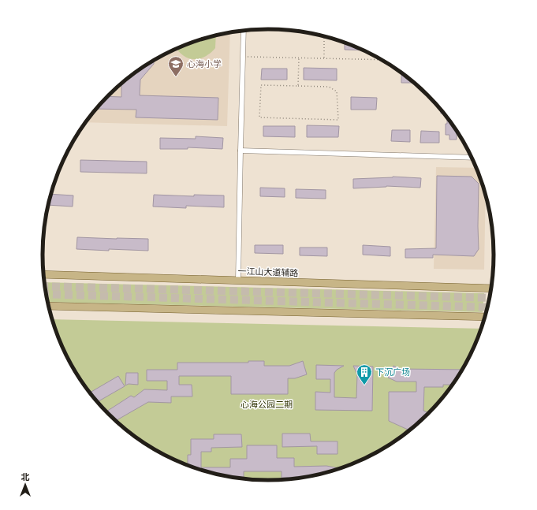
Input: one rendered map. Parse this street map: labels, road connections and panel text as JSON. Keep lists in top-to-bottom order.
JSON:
{
  "streets": {
    "main road": ["一江山大道辅路"]
  },
  "parks": ["心海公园二期"],
  "places": {
    "school or university": ["心海小学"],
    "building": ["下沉广场"]
  },
  "north": "top"
}
